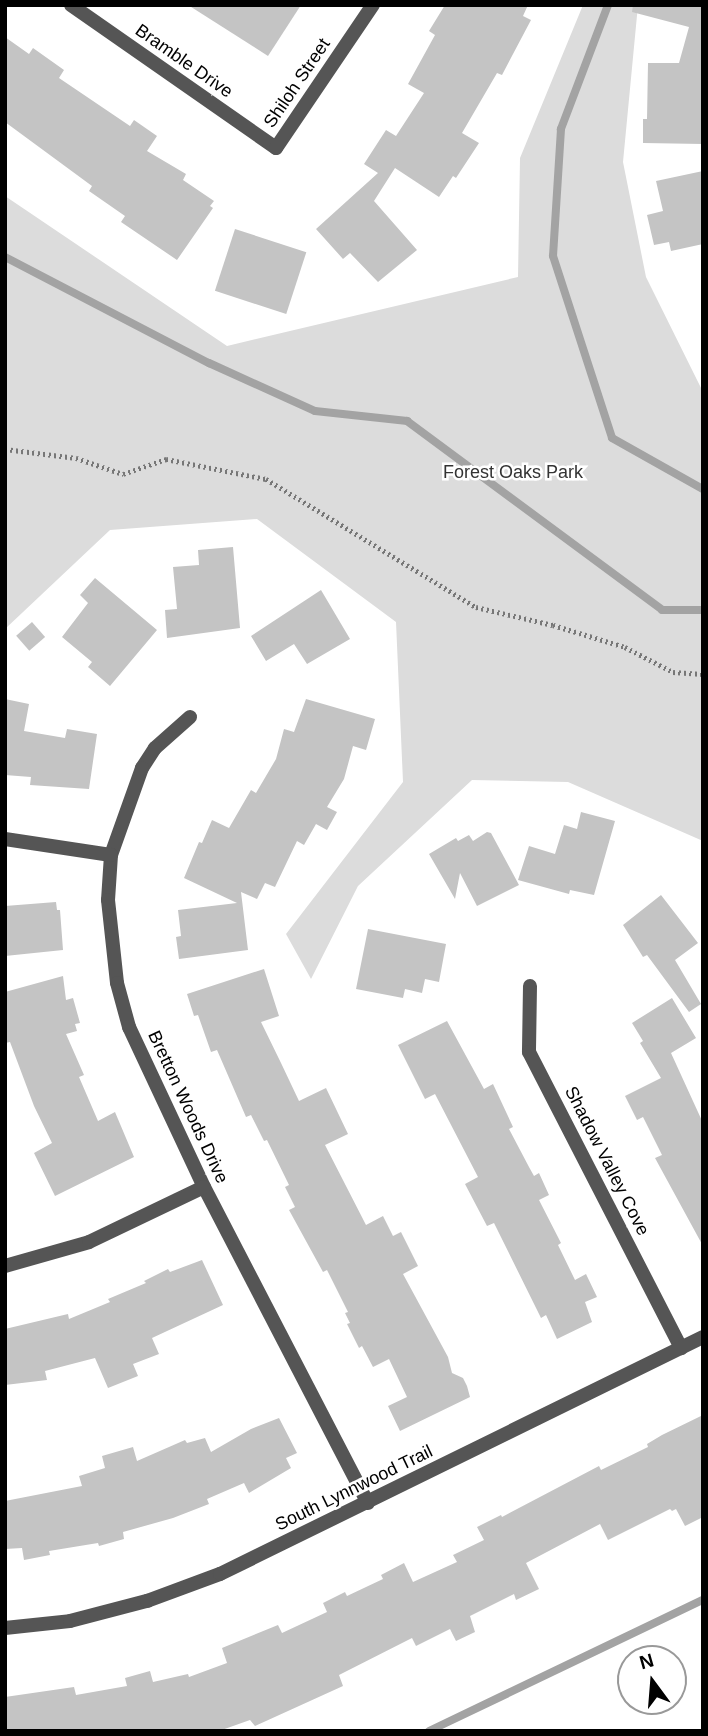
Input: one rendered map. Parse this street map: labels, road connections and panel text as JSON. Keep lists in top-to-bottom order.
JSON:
{
  "streets": {
    "street": [
      "Bramble Drive",
      "Shiloh Street",
      "Bretton Woods Drive",
      "Shadow Valley Cove",
      "South Lynnwood Trail"
    ]
  },
  "crossings": [
    ["Bramble Drive", "Shiloh Street"],
    ["Bretton Woods Drive", "South Lynnwood Trail"],
    ["Shadow Valley Cove", "South Lynnwood Trail"]
  ],
  "parks": ["Forest Oaks Park"],
  "north": "top"
}
